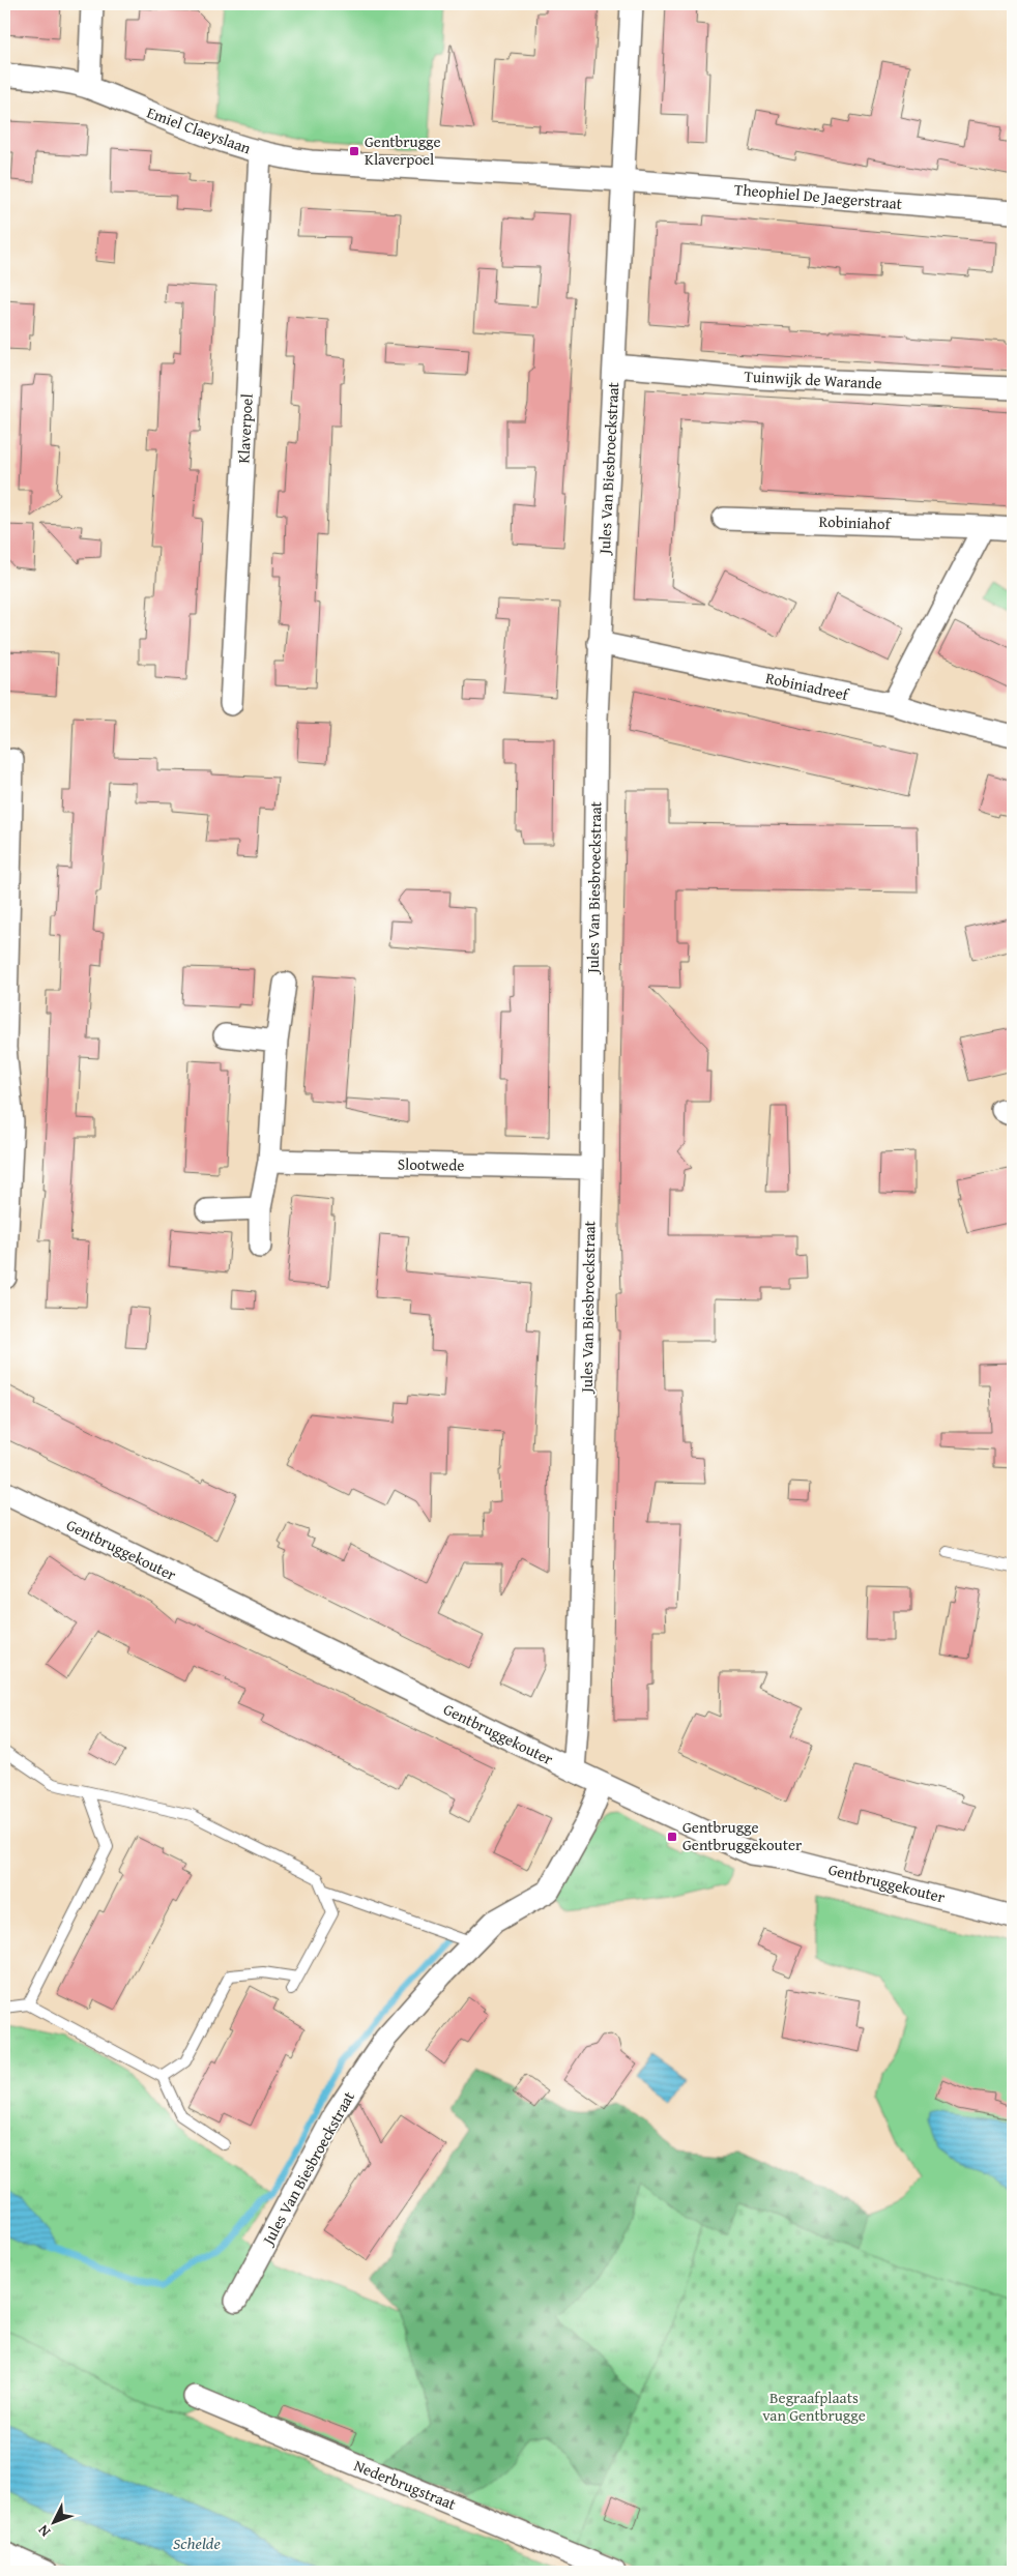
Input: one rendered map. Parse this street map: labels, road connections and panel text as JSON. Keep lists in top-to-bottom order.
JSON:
{
  "streets": {
    "street": [
      "Emiel Claeyslaan",
      "Theophiel De Jaegerstraat",
      "Tuinwijk de Warande",
      "Klaverpoel",
      "Jules Van Biesbroeckstraat",
      "Robiniahof",
      "Robiniadreef",
      "Slootwede",
      "Gentbruggekouter",
      "Nederbrugstraat"
    ]
  },
  "crossings": [
    ["Emiel Claeyslaan", "Theophiel De Jaegerstraat"],
    ["Emiel Claeyslaan", "Klaverpoel"],
    ["Emiel Claeyslaan", "Jules Van Biesbroeckstraat"],
    ["Theophiel De Jaegerstraat", "Jules Van Biesbroeckstraat"],
    ["Tuinwijk de Warande", "Jules Van Biesbroeckstraat"],
    ["Jules Van Biesbroeckstraat", "Robiniadreef"],
    ["Jules Van Biesbroeckstraat", "Slootwede"],
    ["Jules Van Biesbroeckstraat", "Gentbruggekouter"]
  ],
  "water": ["Schelde"],
  "parks": ["Begraafplaats van Gentbrugge"],
  "places": {
    "transit": ["Gentbrugge Klaverpoel", "Gentbrugge Gentbruggekouter"]
  },
  "north": "bottom left"
}
